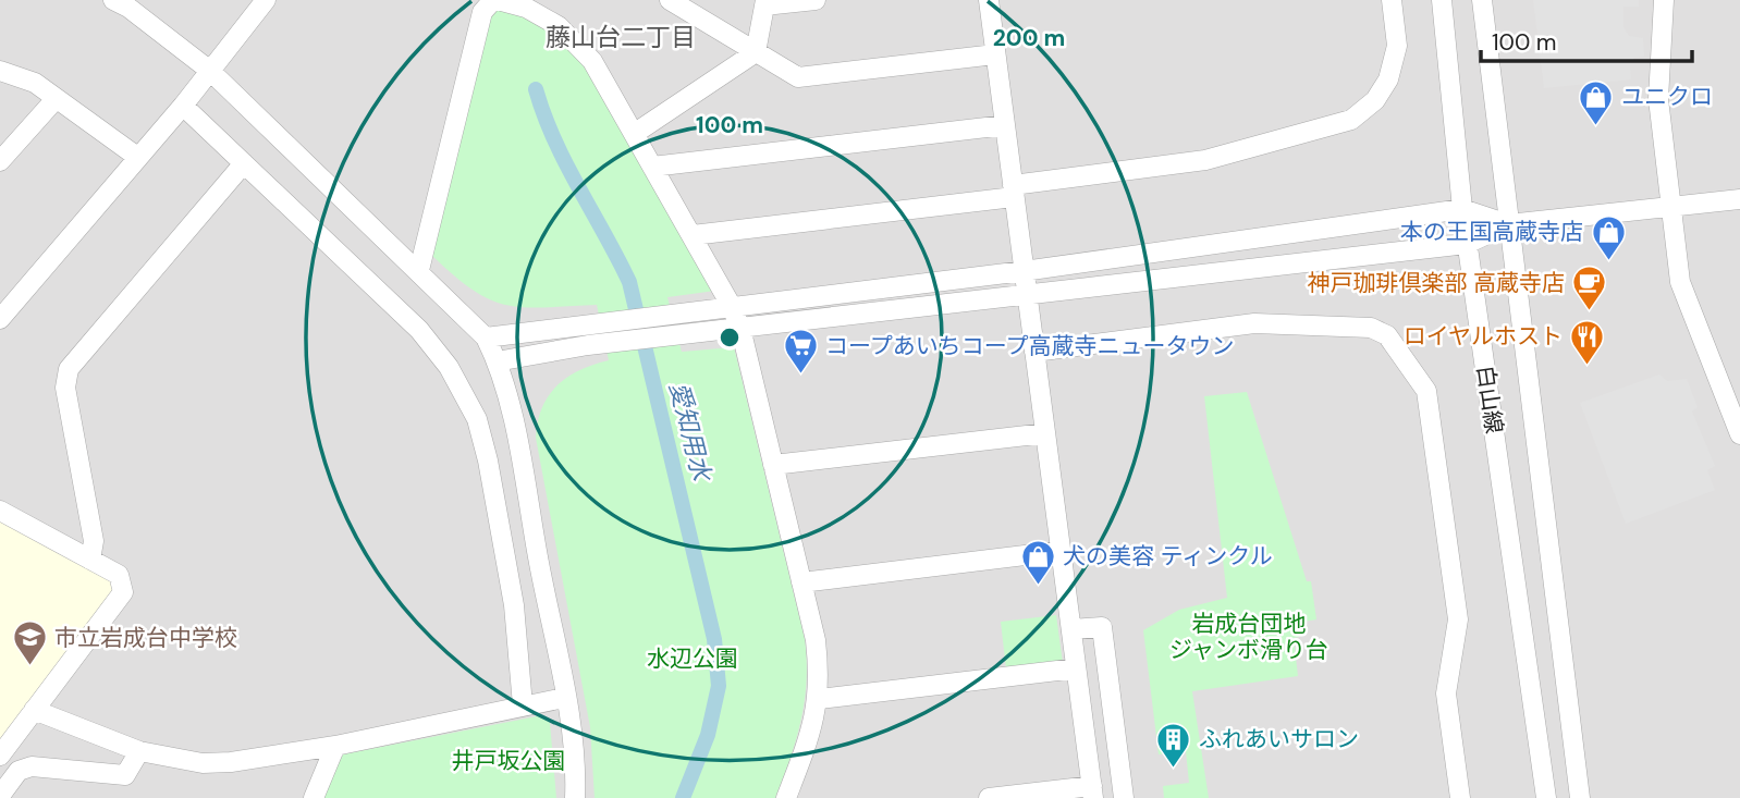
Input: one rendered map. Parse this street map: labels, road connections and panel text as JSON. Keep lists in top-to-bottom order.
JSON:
{
  "streets": {
    "street": ["白山線"]
  },
  "districts": ["藤山台二丁目"],
  "water": ["愛知用水"],
  "parks": ["岩成台団地 ジャンボ滑り台", "水辺公園", "井戸坂公園"],
  "places": {
    "shop": ["ユニクロ", "本の王国高蔵寺店", "犬の美容 ティンクル"],
    "cafe": ["神戸珈琲倶楽部 高蔵寺店"],
    "restaurant": ["ロイヤルホスト"],
    "supermarket": ["コープあいちコープ高蔵寺ニュータウン"],
    "school or university": ["市立岩成台中学校"],
    "building": ["ふれあいサロン"]
  },
  "scale_bar": "100 m",
  "rings": ["200 m", "100 m"]
}
